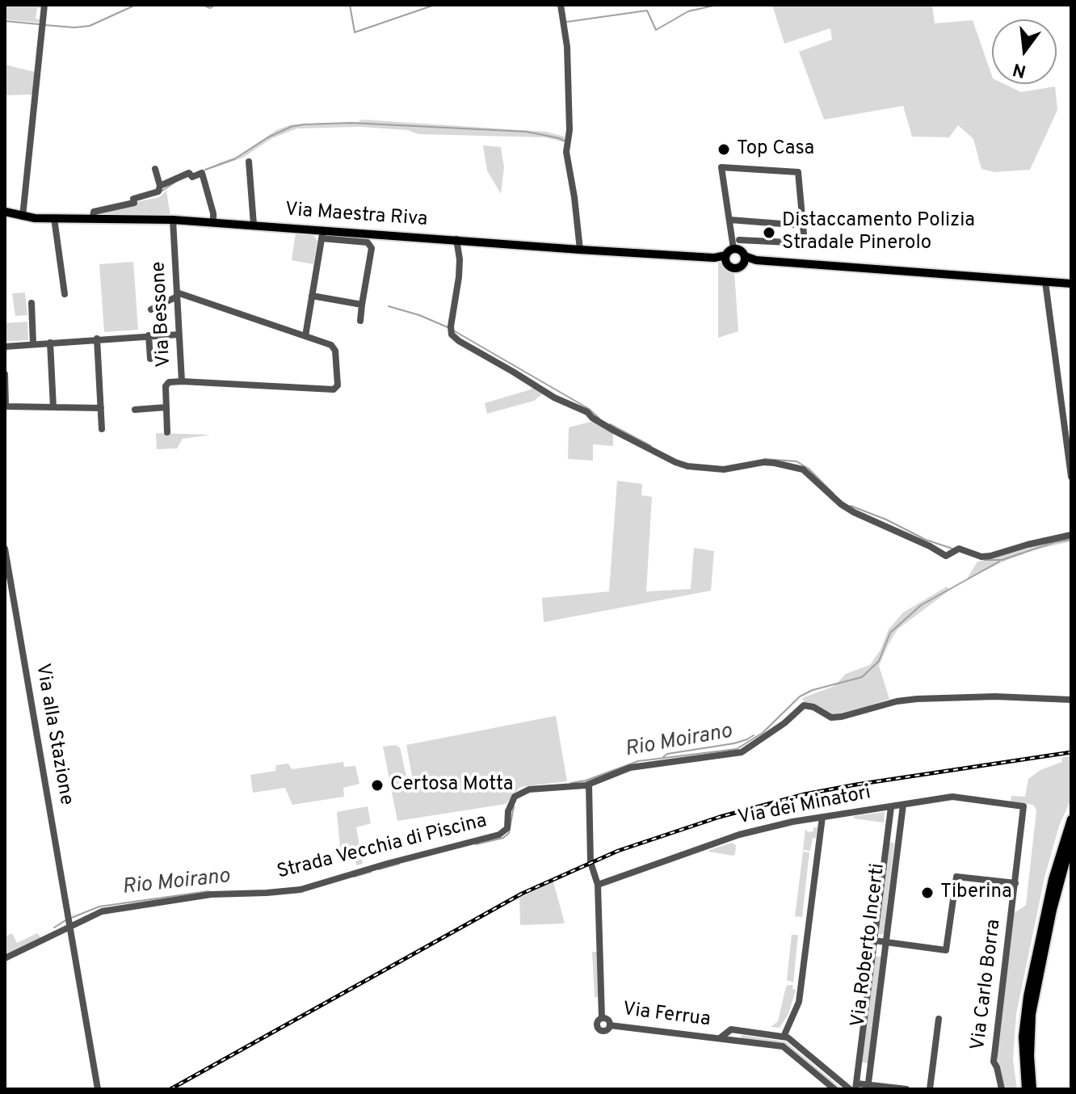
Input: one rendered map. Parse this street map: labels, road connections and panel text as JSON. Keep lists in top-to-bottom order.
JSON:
{
  "streets": {
    "main road": ["Via Maestra Riva"],
    "street": [
      "Via Bessone",
      "Via alla Stazione",
      "Via dei Minatori",
      "Strada Vecchia di Piscina",
      "Via Roberto Incerti",
      "Via Carlo Borra",
      "Via Ferrua"
    ]
  },
  "crossings": [
    ["Via Maestra Riva", "Via Bessone"],
    ["Via alla Stazione", "Strada Vecchia di Piscina"],
    ["Via dei Minatori", "Via Roberto Incerti"],
    ["Via dei Minatori", "Via Carlo Borra"],
    ["Via dei Minatori", "Via Ferrua"]
  ],
  "water": ["Rio Moirano"],
  "places": [
    "Top Casa",
    "Distaccamento Polizia Stradale Pinerolo",
    "Certosa Motta",
    "Tiberina"
  ],
  "north": "bottom"
}
